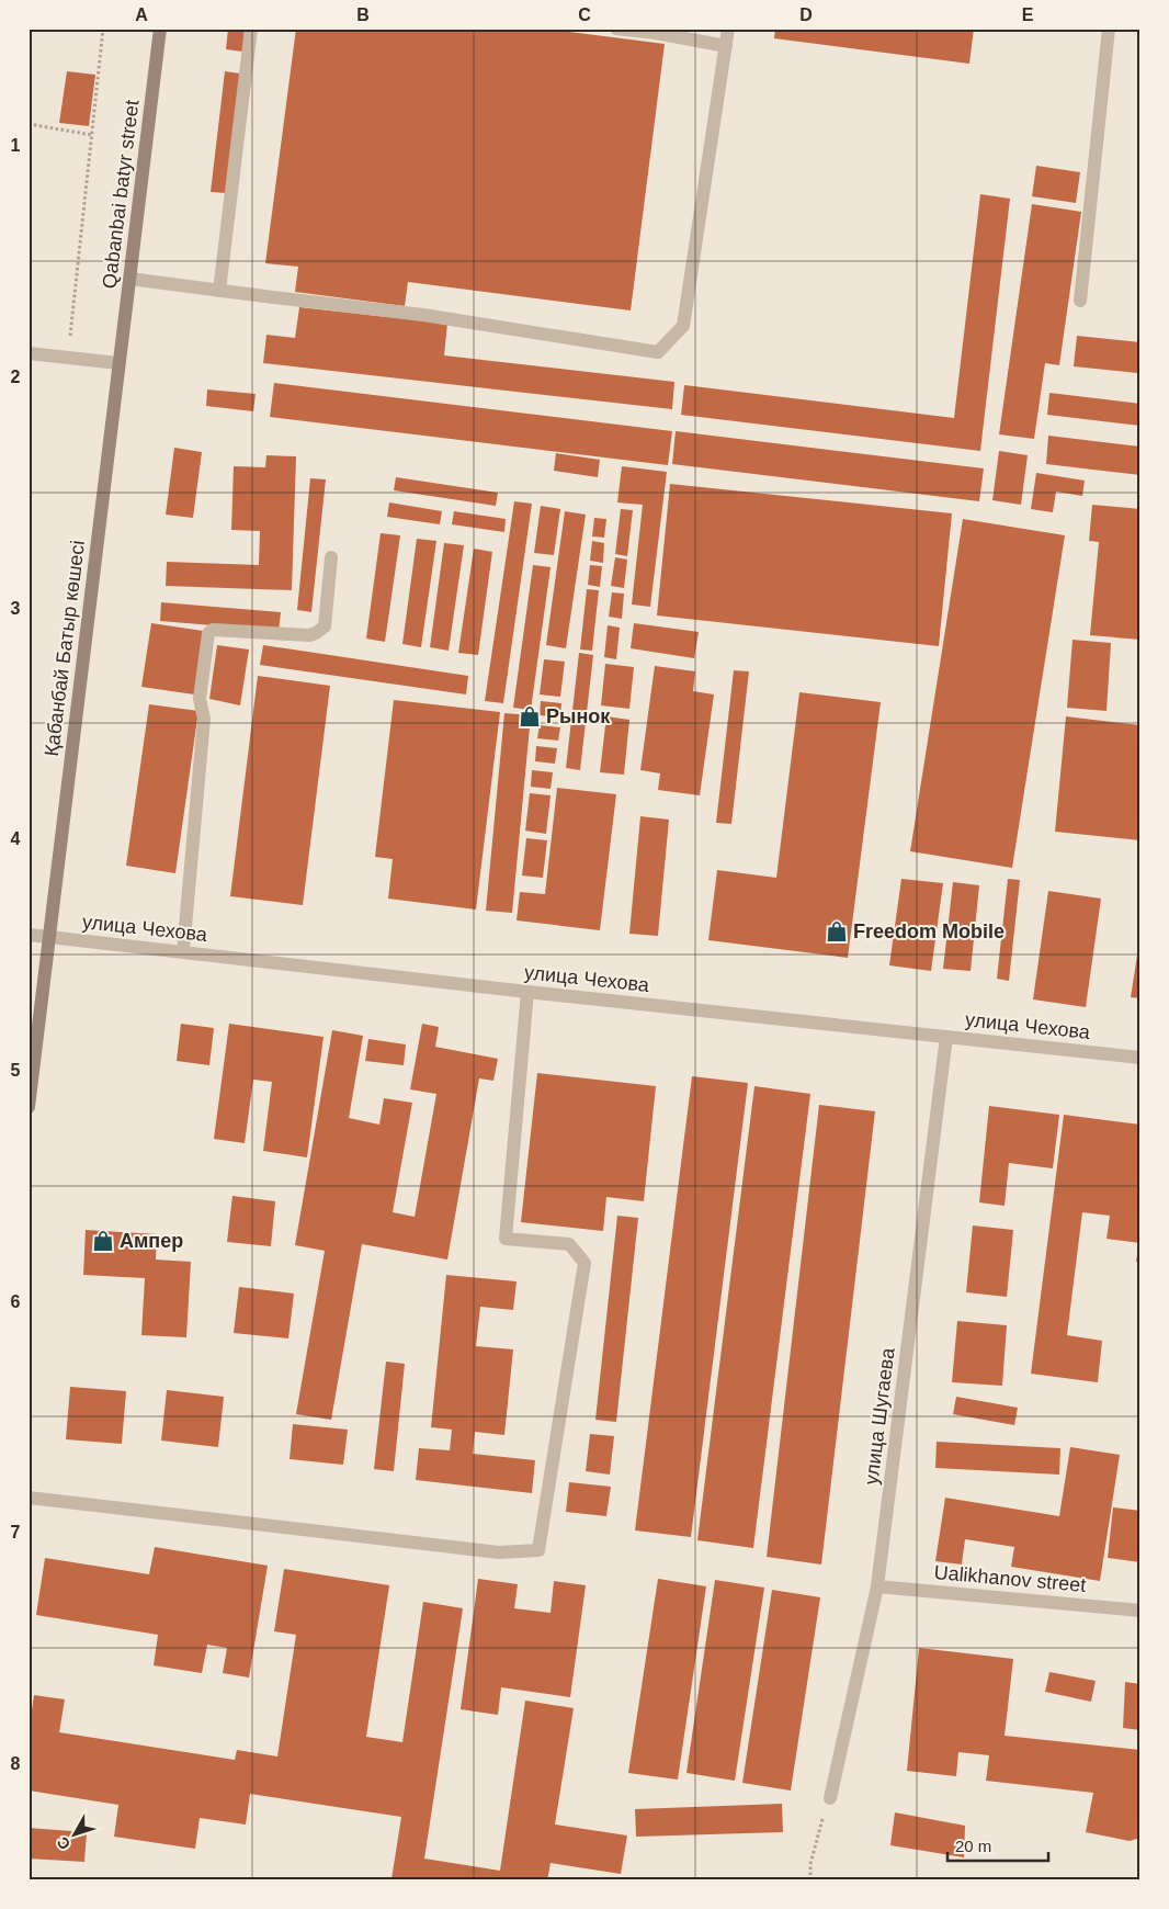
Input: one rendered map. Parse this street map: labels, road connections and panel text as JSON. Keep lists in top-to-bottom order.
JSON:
{
  "streets": {
    "main road": ["Qabanbai batyr street", "Қабанбай Батыр көшесі"],
    "street": ["улица Чехова", "улица Шугаева", "Ualikhanov street"]
  },
  "crossings": [
    ["Qabanbai batyr street", "Қабанбай Батыр көшесі"],
    ["Қабанбай Батыр көшесі", "улица Чехова"],
    ["улица Чехова", "улица Шугаева"],
    ["улица Шугаева", "Ualikhanov street"]
  ],
  "places": {
    "shop": ["Рынок", "Freedom Mobile", "Ампер"]
  },
  "scale_bar": "20 m",
  "north": "bottom left",
  "grid": {
    "columns": [
      "A",
      "B",
      "C",
      "D",
      "E"
    ],
    "rows": [
      "1",
      "2",
      "3",
      "4",
      "5",
      "6",
      "7",
      "8"
    ]
  }
}
